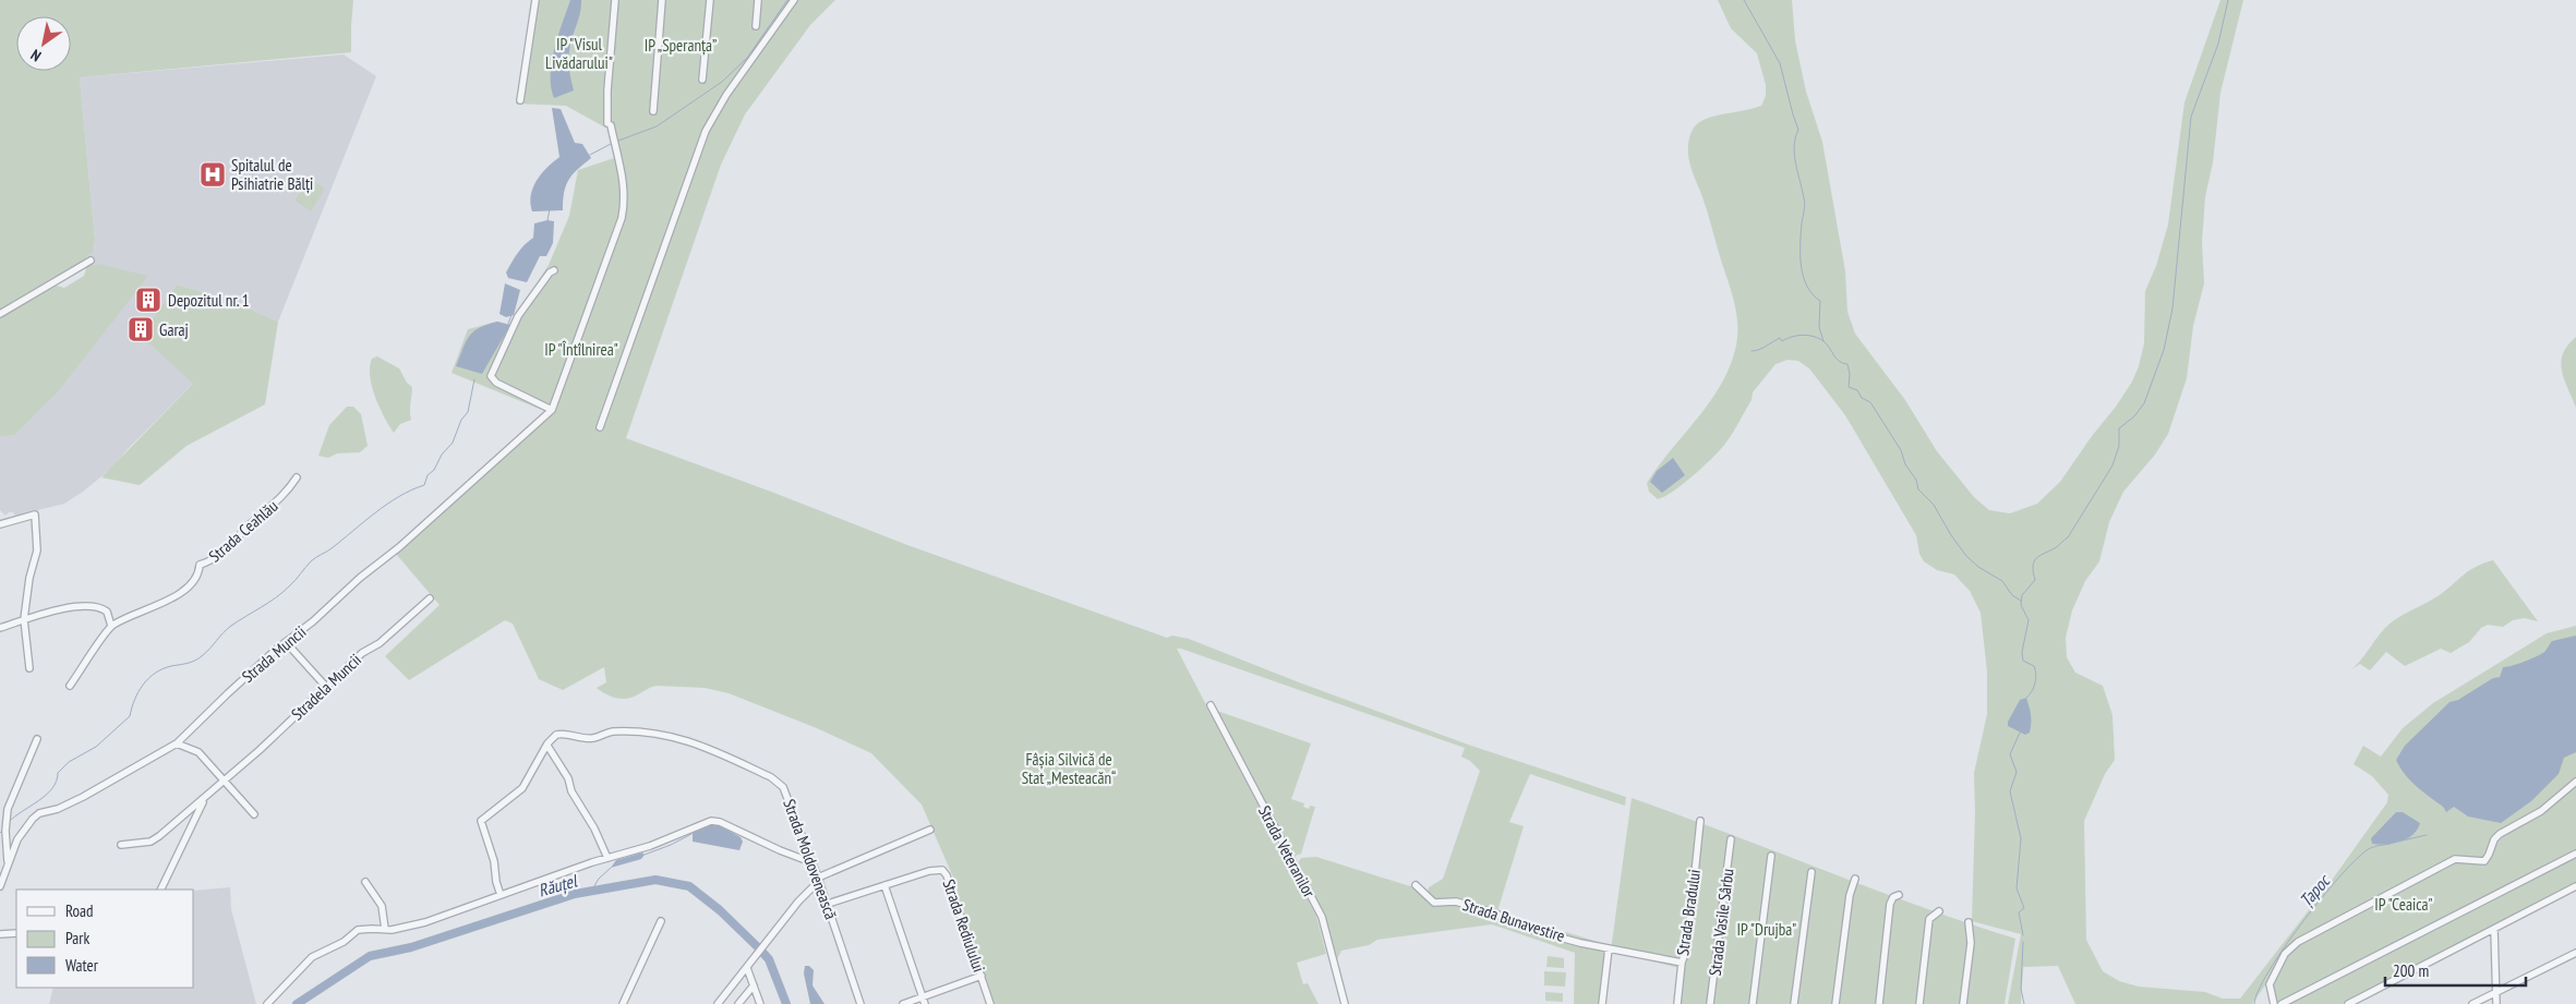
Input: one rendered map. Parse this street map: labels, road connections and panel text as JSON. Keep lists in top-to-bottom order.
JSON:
{
  "streets": {
    "street": [
      "Strada Ceahlău",
      "Strada Muncii",
      "Stradela Muncii",
      "Strada Veteranilor",
      "Strada Moldovenească",
      "Strada Bradului",
      "Strada Bunavestire",
      "Strada Vasile Sârbu",
      "Strada Rediulului"
    ]
  },
  "crossings": [
    ["Strada Moldovenească", "Strada Rediulului"],
    ["Strada Bradului", "Strada Bunavestire"]
  ],
  "water": ["Răuțel", "Țapoc"],
  "parks": [
    "IP \"Visul Livădarului\"",
    "IP „Speranța”",
    "IP \"Întîlnirea\"",
    "Fâșia Silvică de Stat „Mesteacăn“",
    "IP \"Ceaica\"",
    "IP \"Drujba\""
  ],
  "places": {
    "hospital": ["Spitalul de Psihiatrie Bălți"],
    "building": ["Depozitul nr. 1", "Garaj"]
  },
  "legend": ["Road", "Park", "Water"],
  "scale_bar": "200 m",
  "north": "bottom left"
}
